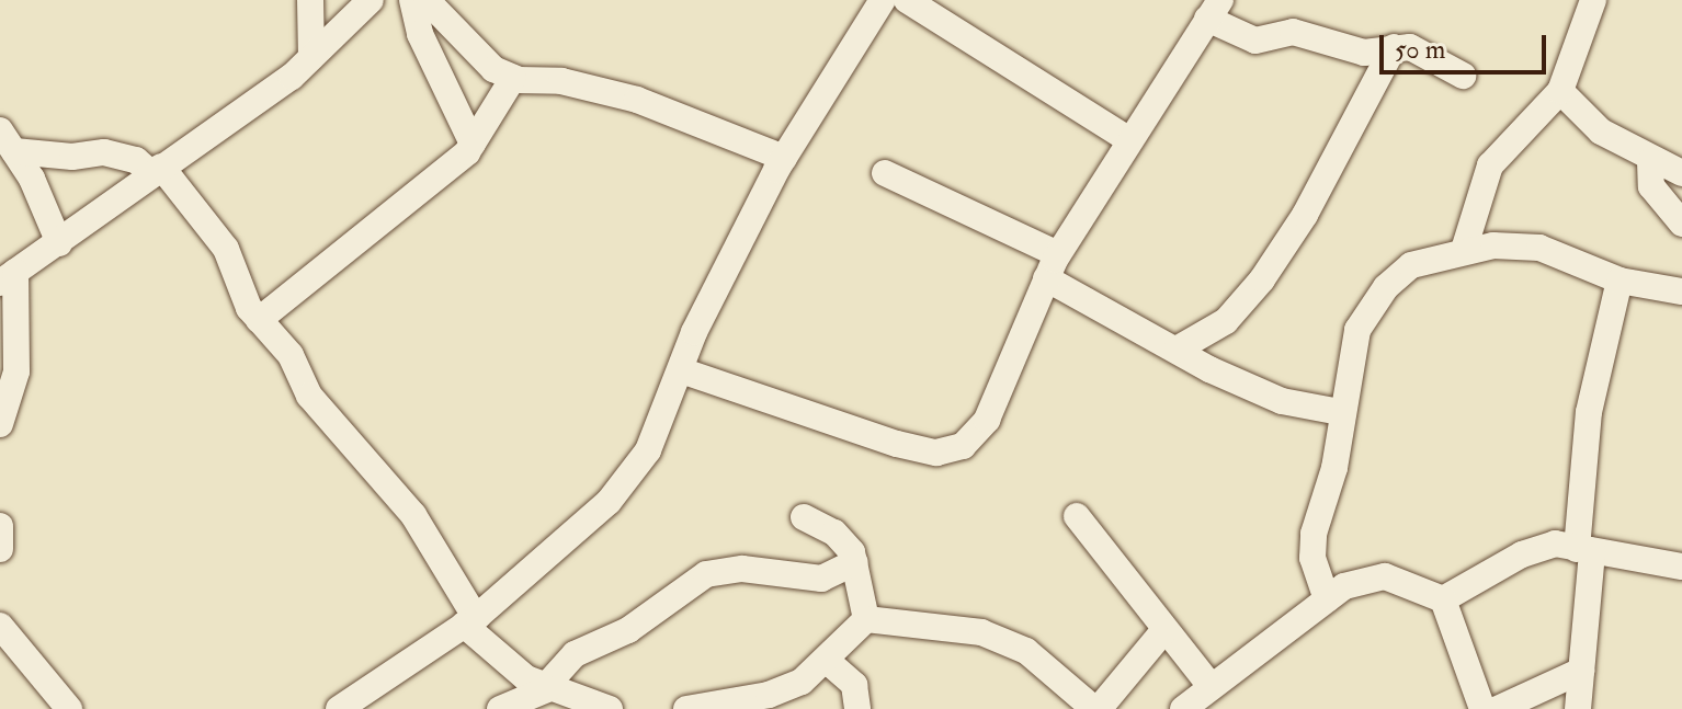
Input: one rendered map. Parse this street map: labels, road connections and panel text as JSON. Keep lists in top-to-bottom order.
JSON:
{
  "scale_bar": "50 m"
}
